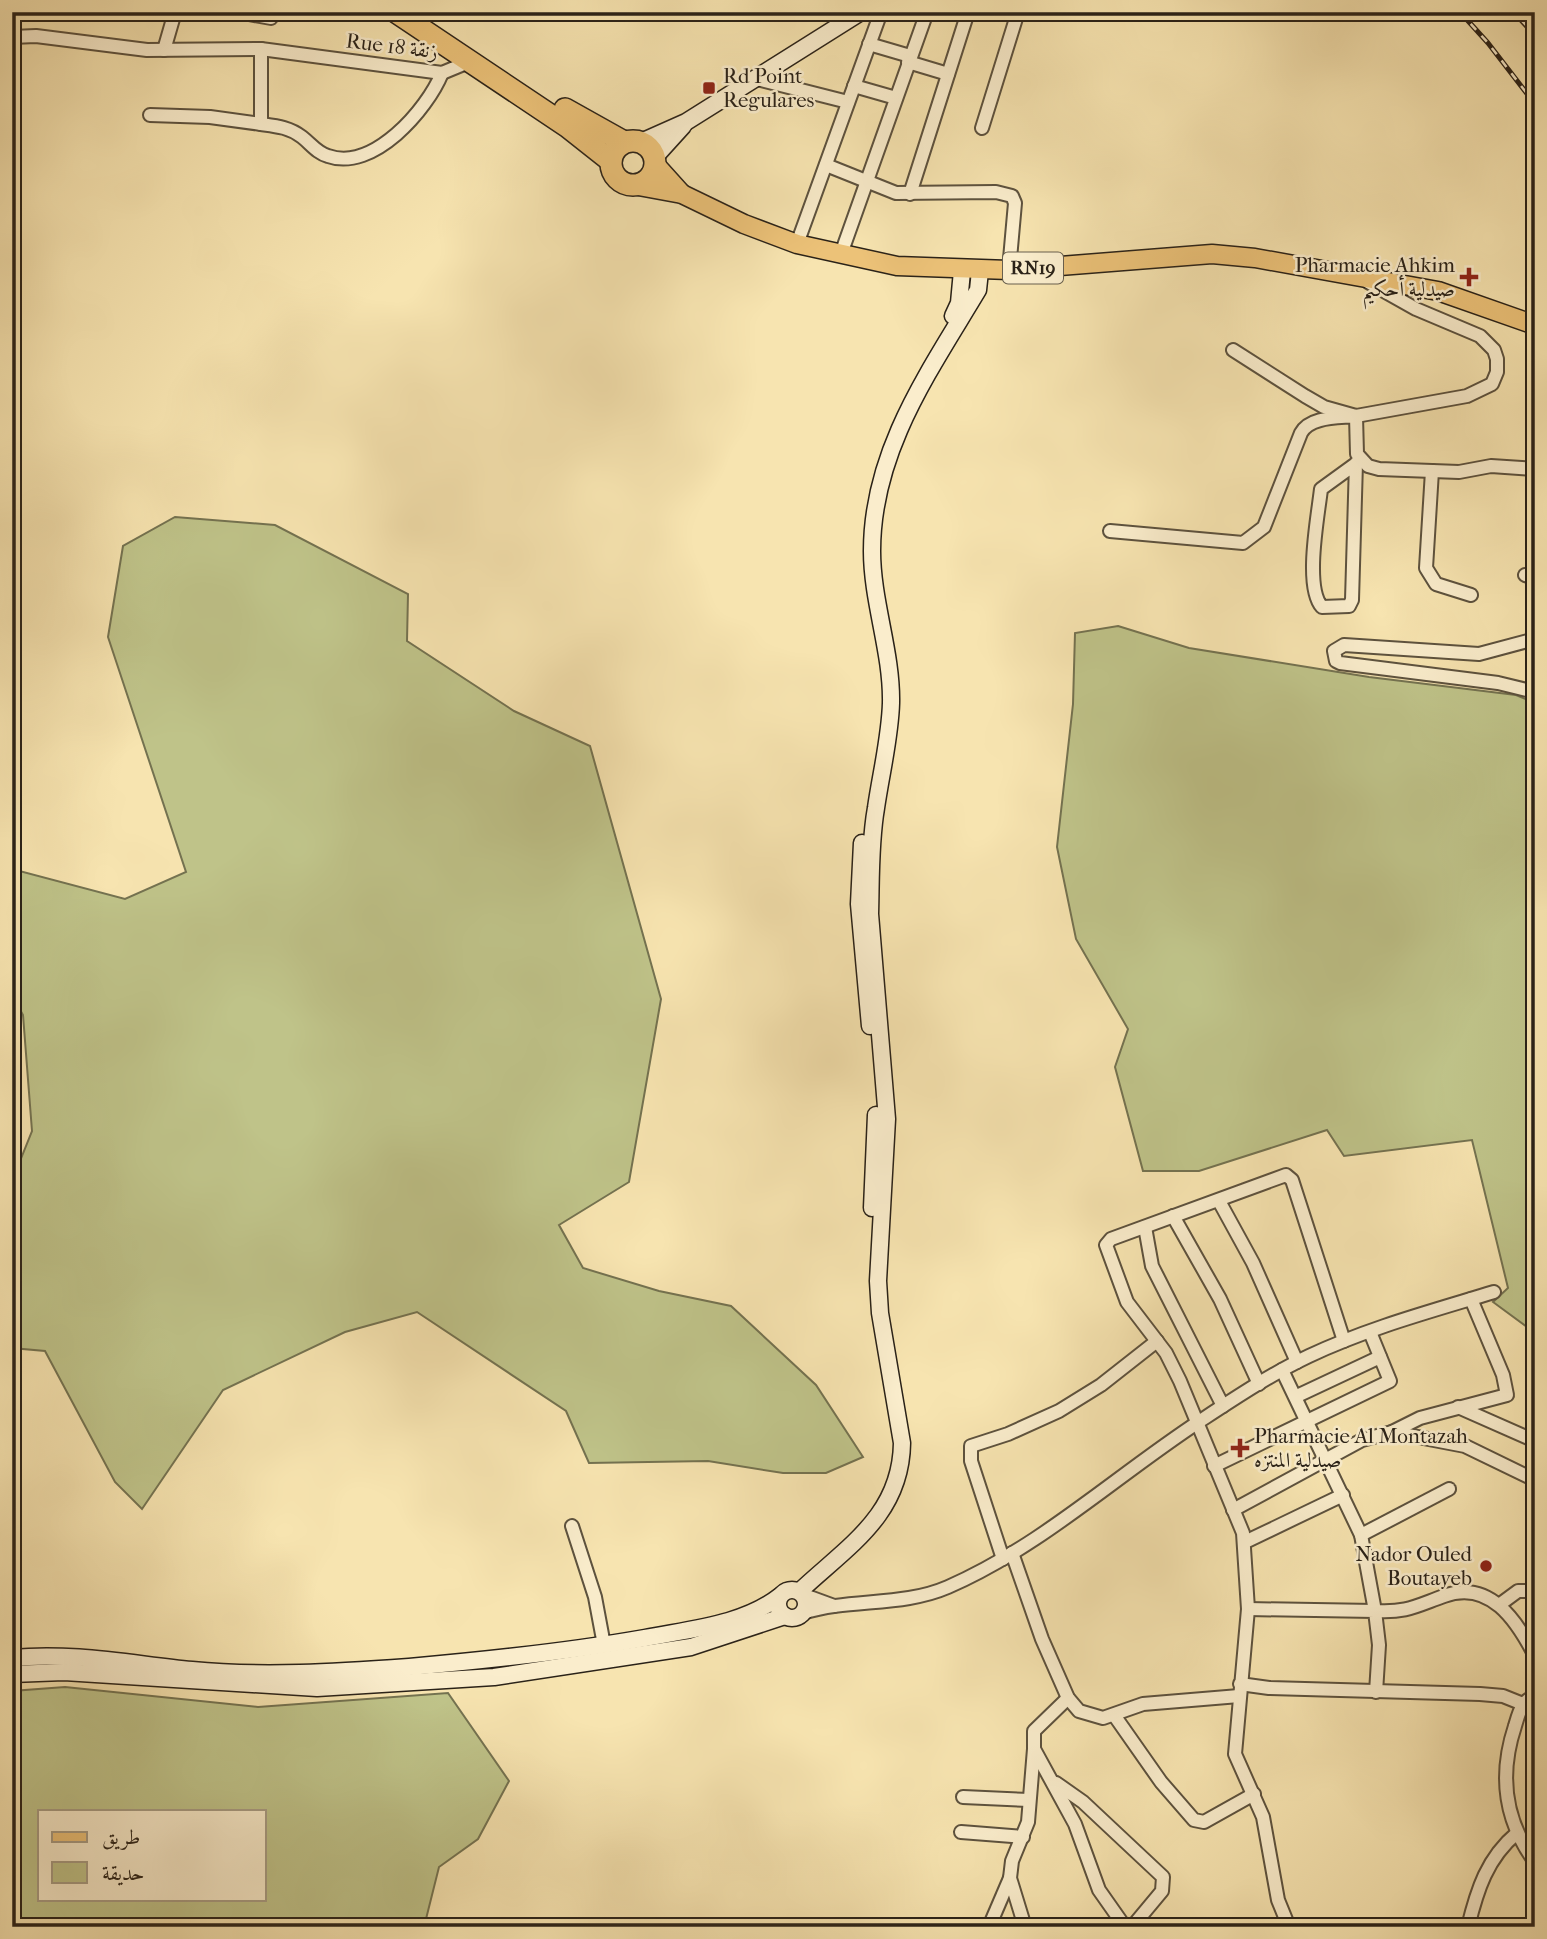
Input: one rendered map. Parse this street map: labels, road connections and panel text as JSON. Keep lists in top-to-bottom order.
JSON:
{
  "streets": {
    "highway": ["RN19"],
    "street": ["Rue 18 زنقة"]
  },
  "places": {
    "transit": ["Rd Point Regulares"],
    "health": ["Pharmacie Ahkim صيدلية أحكيم", "Pharmacie Al Montazah صيدلية المنتزه"],
    "other": ["Nador Ouled Boutayeb"]
  },
  "legend": ["طريق", "حديقة"]
}
